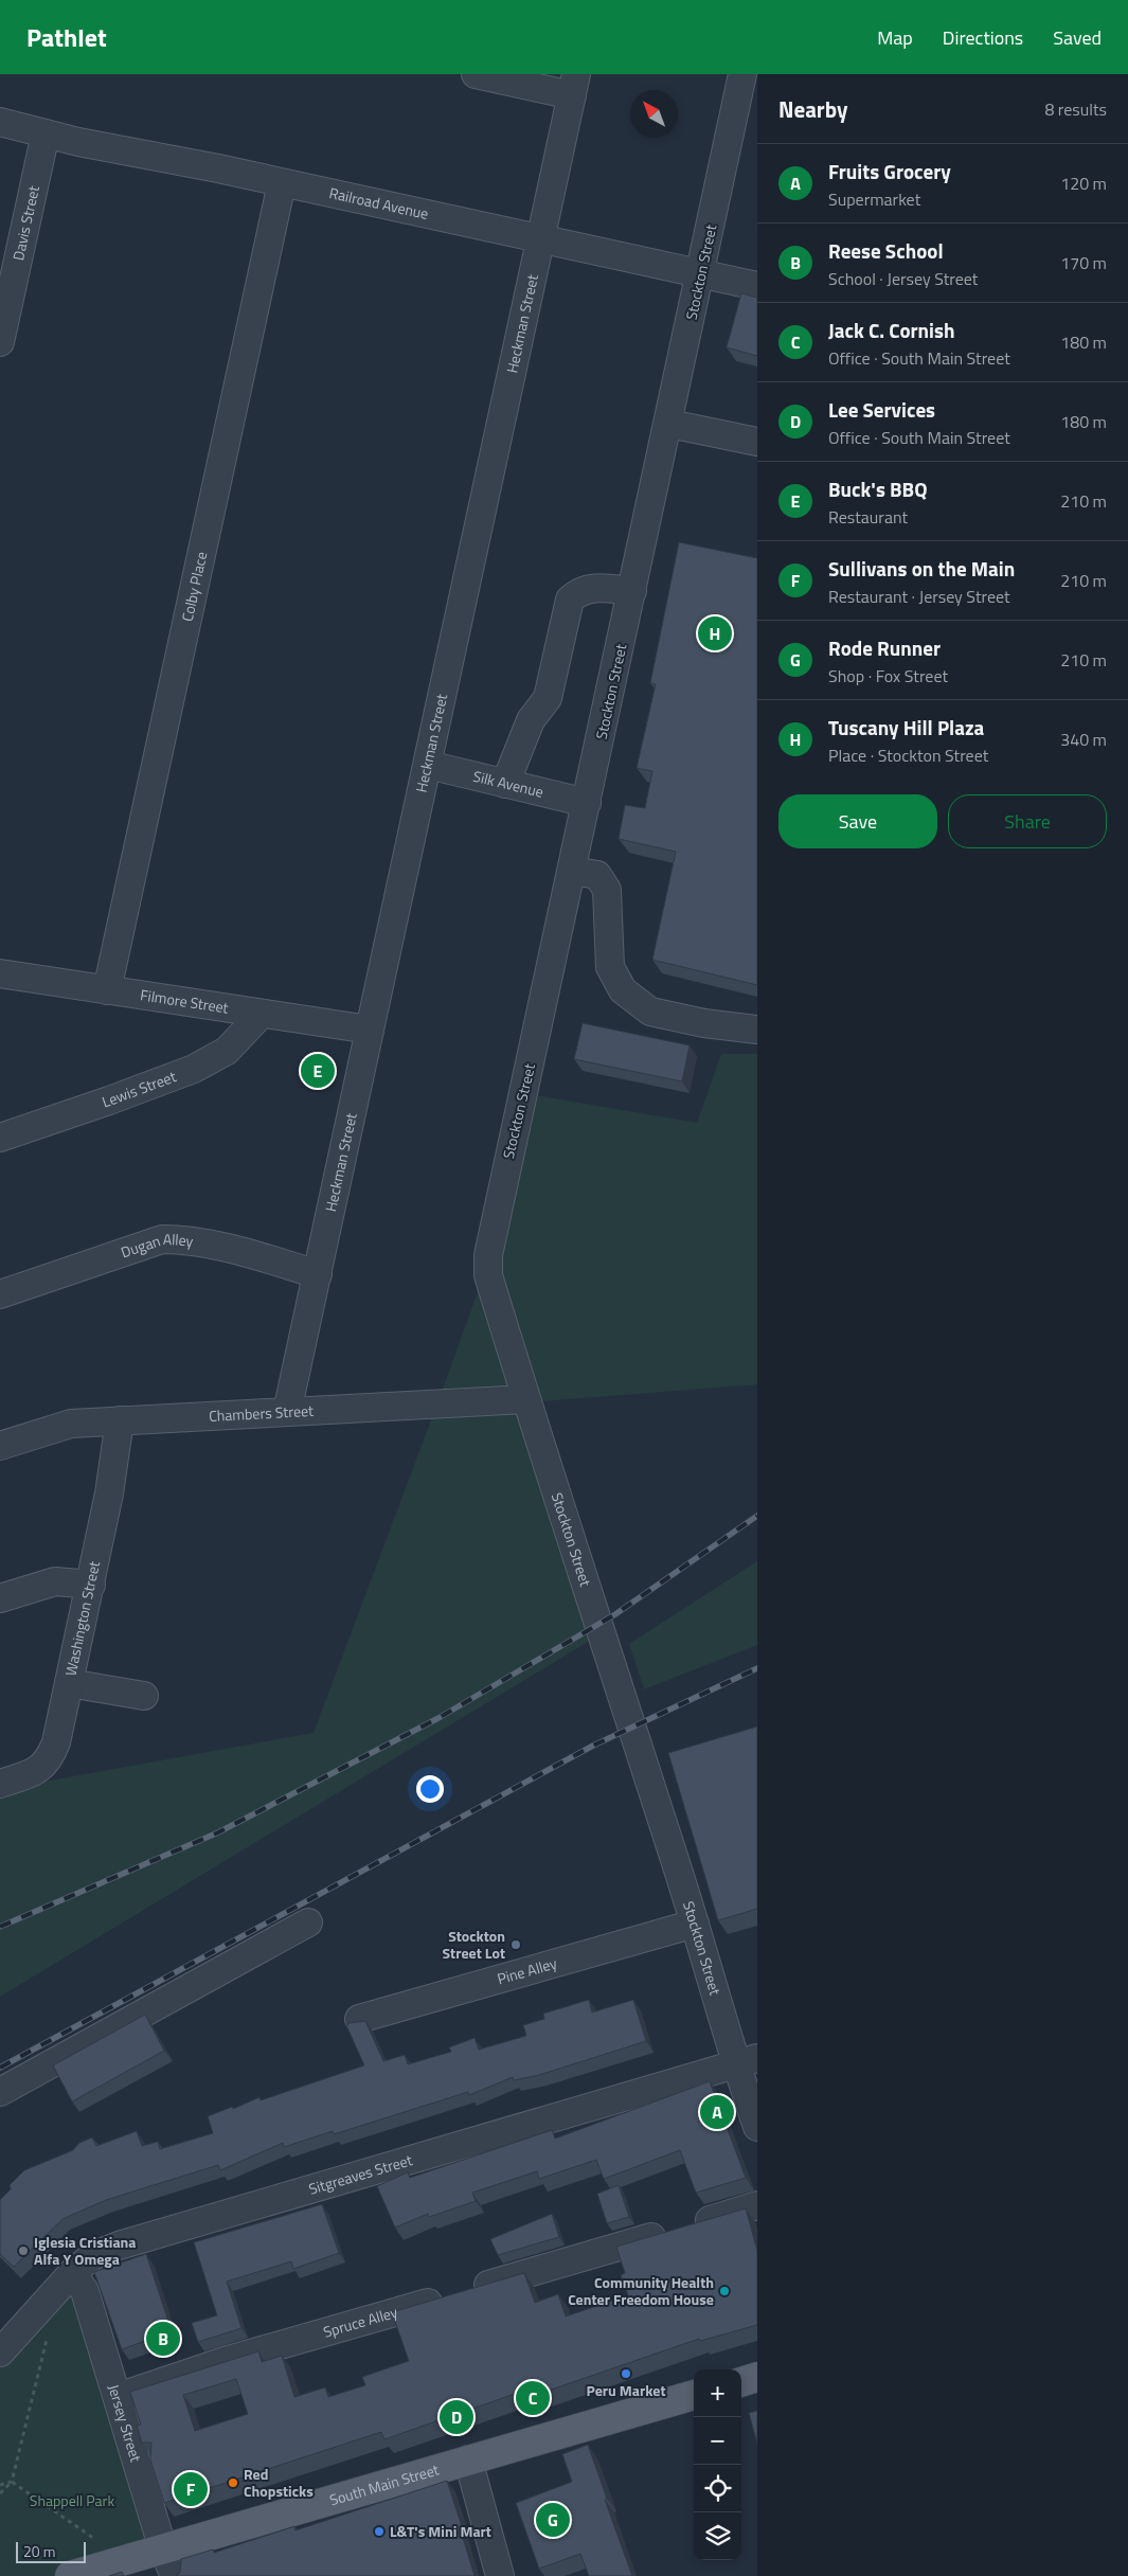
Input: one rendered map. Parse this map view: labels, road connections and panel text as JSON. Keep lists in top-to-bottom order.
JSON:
{
  "streets": {
    "main road": ["South Main Street"],
    "street": [
      "Railroad Avenue",
      "Davis Street",
      "Stockton Street",
      "Heckman Street",
      "Colby Place",
      "Silk Avenue",
      "Filmore Street",
      "Lewis Street",
      "Dugan Alley",
      "Chambers Street",
      "Washington Street",
      "Pine Alley",
      "Sitgreaves Street",
      "Spruce Alley",
      "Jersey Street"
    ]
  },
  "crossings": [
    ["Railroad Avenue", "Davis Street"],
    ["Railroad Avenue", "Stockton Street"],
    ["Railroad Avenue", "Heckman Street"],
    ["Railroad Avenue", "Colby Place"],
    ["Stockton Street", "Silk Avenue"],
    ["Stockton Street", "Chambers Street"],
    ["Stockton Street", "Pine Alley"],
    ["Stockton Street", "Sitgreaves Street"],
    ["Heckman Street", "Silk Avenue"],
    ["Heckman Street", "Filmore Street"],
    ["Heckman Street", "Dugan Alley"],
    ["Heckman Street", "Chambers Street"],
    ["Colby Place", "Filmore Street"],
    ["Filmore Street", "Lewis Street"],
    ["Chambers Street", "Washington Street"],
    ["Sitgreaves Street", "Jersey Street"],
    ["Spruce Alley", "Jersey Street"],
    ["Jersey Street", "South Main Street"]
  ],
  "parks": ["Shappell Park"],
  "places": [
    "Stockton Street Lot",
    "Iglesia Cristiana Alfa Y Omega",
    "Community Health Center Freedom House",
    "Peru Market",
    "Red Chopsticks",
    "L&T's Mini Mart"
  ],
  "scale_bar": "20 m",
  "north": "top left",
  "page": {
    "header": "Pathlet",
    "nav": ["Map", "Directions", "Saved"],
    "heading": ["Nearby", "8 results"],
    "list": [
      {
        "mark": "A",
        "name": "Fruits Grocery",
        "note": "Supermarket",
        "value": "120 m"
      },
      {
        "mark": "B",
        "name": "Reese School",
        "note": "School · Jersey Street",
        "value": "170 m"
      },
      {
        "mark": "C",
        "name": "Jack C. Cornish",
        "note": "Office · South Main Street",
        "value": "180 m"
      },
      {
        "mark": "D",
        "name": "Lee Services",
        "note": "Office · South Main Street",
        "value": "180 m"
      },
      {
        "mark": "E",
        "name": "Buck's BBQ",
        "note": "Restaurant",
        "value": "210 m"
      },
      {
        "mark": "F",
        "name": "Sullivans on the Main",
        "note": "Restaurant · Jersey Street",
        "value": "210 m"
      },
      {
        "mark": "G",
        "name": "Rode Runner",
        "note": "Shop · Fox Street",
        "value": "210 m"
      },
      {
        "mark": "H",
        "name": "Tuscany Hill Plaza",
        "note": "Place · Stockton Street",
        "value": "340 m"
      }
    ],
    "pins": [
      "H",
      "E",
      "A",
      "B",
      "C",
      "D",
      "F",
      "G"
    ],
    "buttons": ["Save", "Share"],
    "map_buttons": ["+", "−"],
    "scale": "20 m"
  }
}
